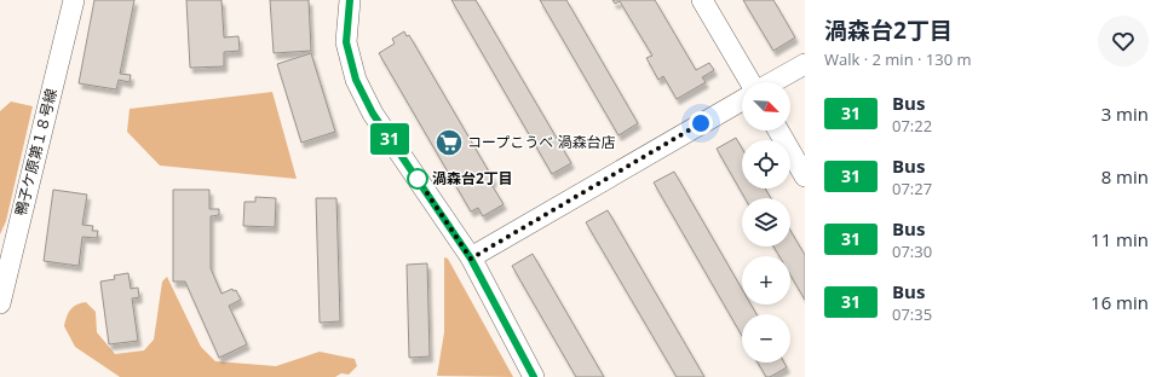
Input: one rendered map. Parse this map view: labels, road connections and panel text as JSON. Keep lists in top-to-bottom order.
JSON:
{
  "streets": {
    "street": ["鴨子ケ原第１８号線"]
  },
  "places": {
    "supermarket": ["コープこうべ 渦森台店"],
    "other": ["渦森台2丁目"]
  },
  "lines": ["bus line 31"],
  "north": "bottom right",
  "page": {
    "on_map": "31",
    "heading": ["渦森台2丁目", "Walk · 2 min · 130 m"],
    "map_buttons": ["+", "−"],
    "list": [
      {
        "mark": "31",
        "name": "Bus",
        "note": "07:22",
        "value": "3 min"
      },
      {
        "mark": "31",
        "name": "Bus",
        "note": "07:27",
        "value": "8 min"
      },
      {
        "mark": "31",
        "name": "Bus",
        "note": "07:30",
        "value": "11 min"
      },
      {
        "mark": "31",
        "name": "Bus",
        "note": "07:35",
        "value": "16 min"
      }
    ]
  }
}
